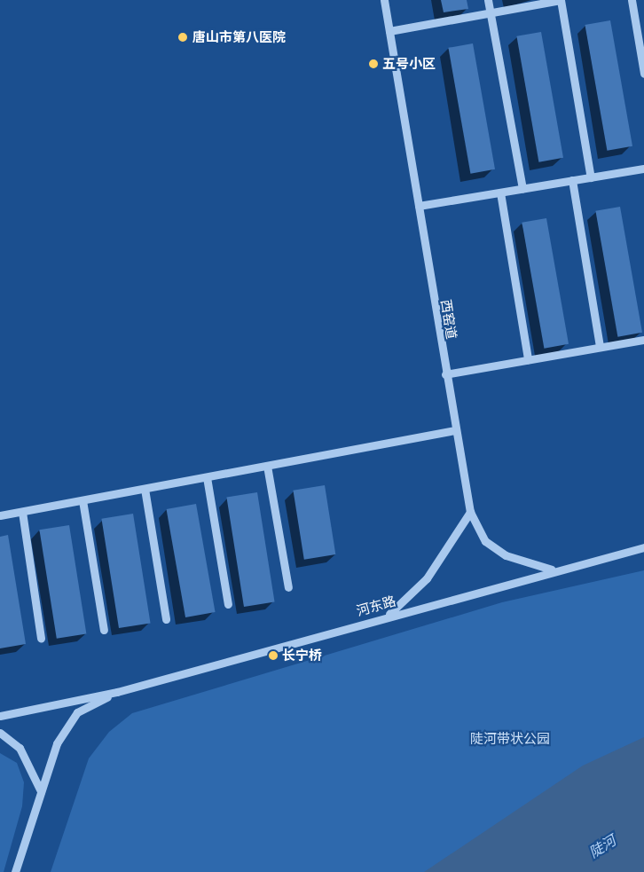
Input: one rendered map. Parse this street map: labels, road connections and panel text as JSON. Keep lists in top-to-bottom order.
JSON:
{
  "streets": {
    "street": ["西窑道", "河东路"]
  },
  "crossings": [
    ["西窑道", "河东路"]
  ],
  "water": ["陡河"],
  "parks": ["陡河带状公园"],
  "places": ["唐山市第八医院", "五号小区", "长宁桥"]
}
